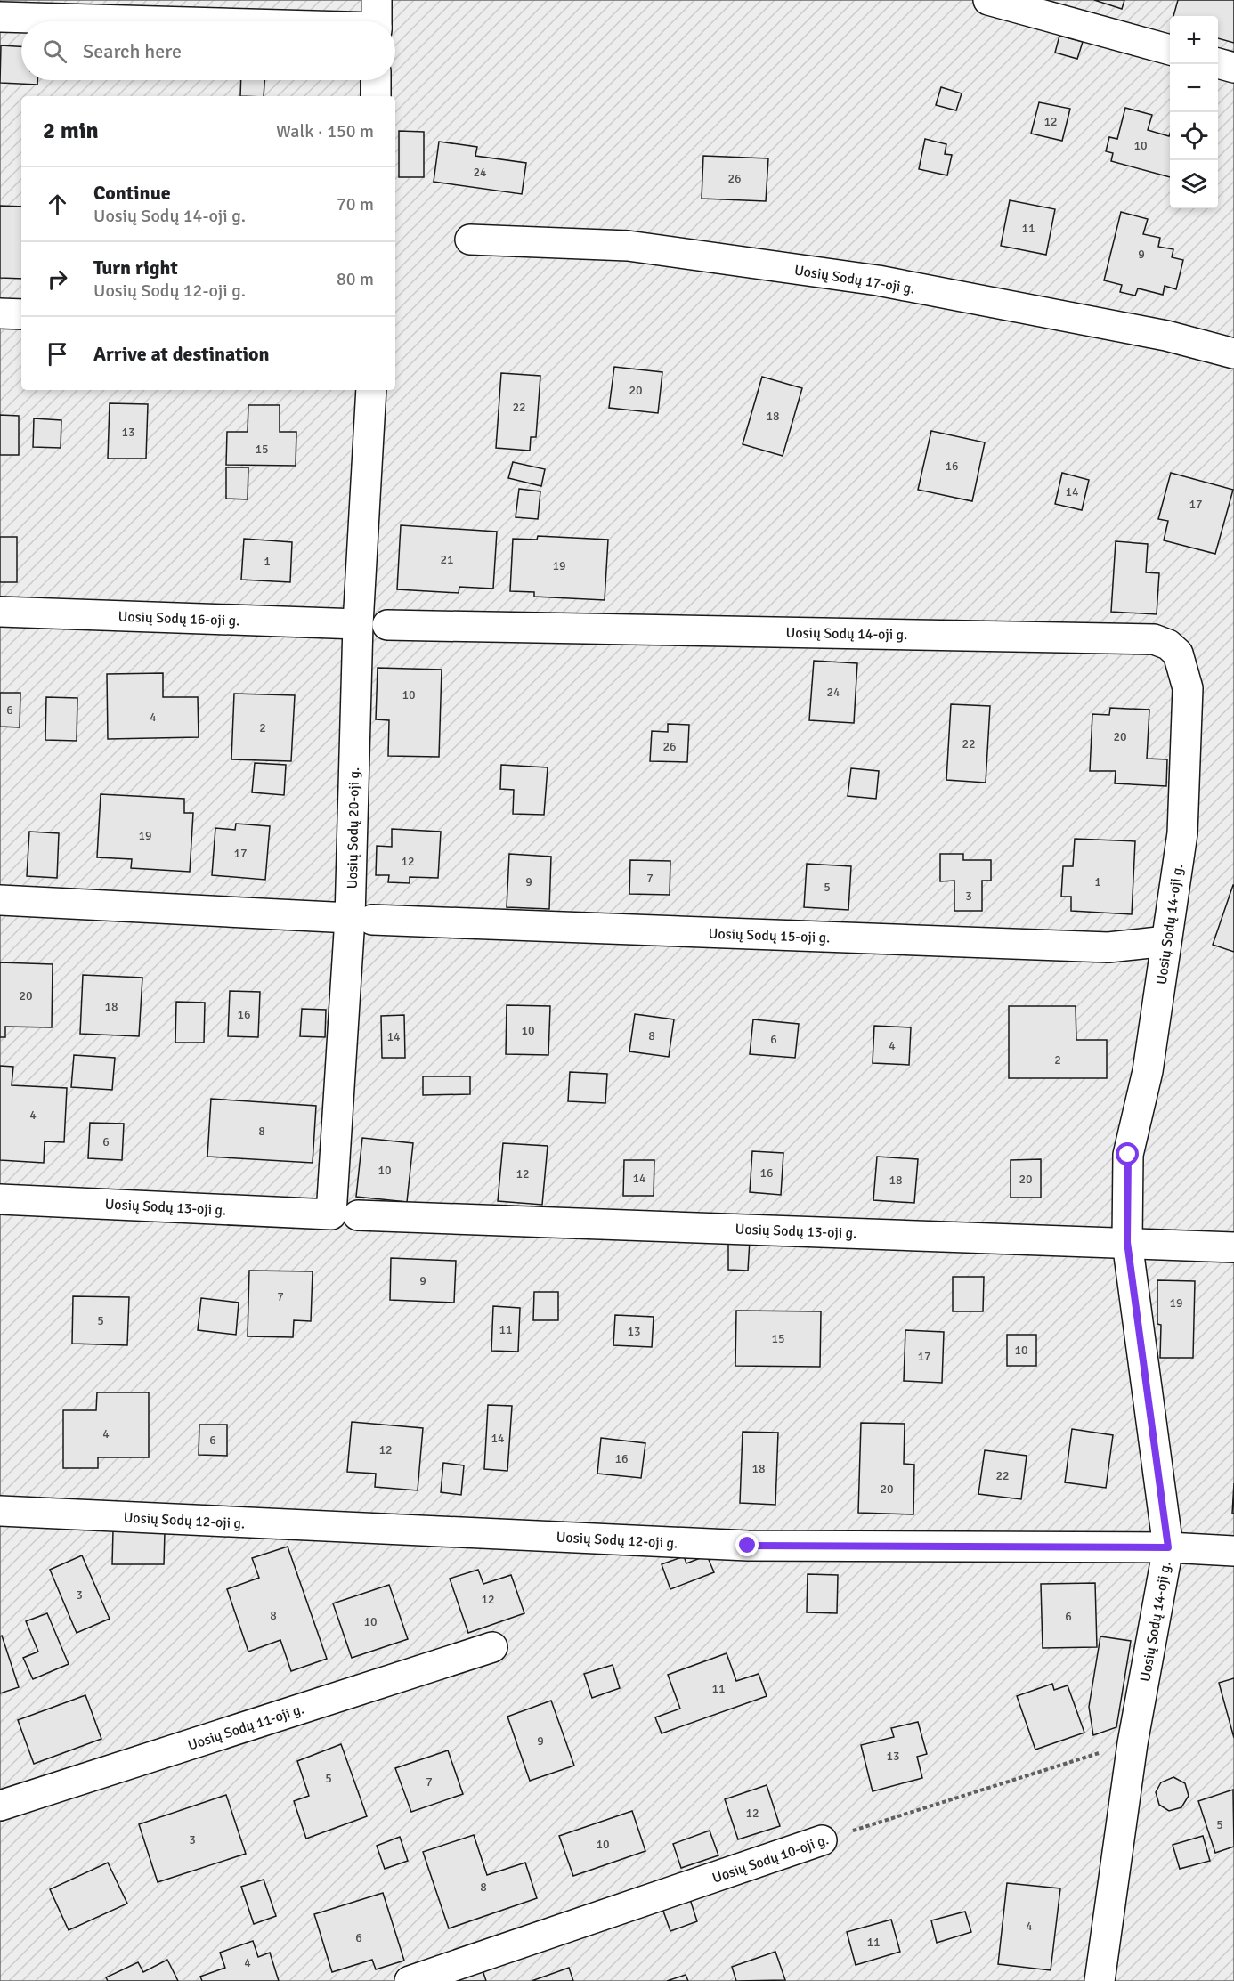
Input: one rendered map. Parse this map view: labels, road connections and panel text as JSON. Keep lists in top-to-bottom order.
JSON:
{
  "streets": {
    "street": [
      "Uosių Sodų 17-oji g.",
      "Uosių Sodų 16-oji g.",
      "Uosių Sodų 14-oji g.",
      "Uosių Sodų 20-oji g.",
      "Uosių Sodų 15-oji g.",
      "Uosių Sodų 13-oji g.",
      "Uosių Sodų 12-oji g.",
      "Uosių Sodų 11-oji g.",
      "Uosių Sodų 10-oji g."
    ]
  },
  "crossings": [
    ["Uosių Sodų 16-oji g.", "Uosių Sodų 20-oji g."],
    ["Uosių Sodų 14-oji g.", "Uosių Sodų 15-oji g."],
    ["Uosių Sodų 14-oji g.", "Uosių Sodų 13-oji g."],
    ["Uosių Sodų 14-oji g.", "Uosių Sodų 12-oji g."],
    ["Uosių Sodų 14-oji g.", "Uosių Sodų 10-oji g."],
    ["Uosių Sodų 20-oji g.", "Uosių Sodų 15-oji g."],
    ["Uosių Sodų 20-oji g.", "Uosių Sodų 13-oji g."]
  ],
  "house_numbers": [
    "12",
    "10",
    "24",
    "26",
    "11",
    "9",
    "20",
    "22",
    "18",
    "13",
    "15",
    "16",
    "14",
    "17",
    "21",
    "1",
    "19",
    "24",
    "10",
    "6",
    "4",
    "2",
    "20",
    "22",
    "26",
    "19",
    "17",
    "12",
    "7",
    "9",
    "1",
    "5",
    "3",
    "20",
    "18",
    "16",
    "10",
    "8",
    "14",
    "6",
    "4",
    "2",
    "4",
    "8",
    "6",
    "10",
    "16",
    "12",
    "14",
    "20",
    "18",
    "9",
    "7",
    "19",
    "5",
    "11",
    "13",
    "15",
    "10",
    "17",
    "4",
    "14",
    "6",
    "12",
    "16",
    "18",
    "22",
    "20",
    "3",
    "12",
    "8",
    "6",
    "10",
    "11",
    "9",
    "13",
    "5",
    "7",
    "12",
    "5",
    "3",
    "10",
    "8",
    "4",
    "6",
    "11",
    "4"
  ],
  "page": {
    "map_buttons": ["+", "−"],
    "search": "Search here",
    "heading": ["2 min", "Walk · 150 m"],
    "list": [
      ["Continue", "Uosių Sodų 14-oji g.", "70 m"],
      ["Turn right", "Uosių Sodų 12-oji g.", "80 m"],
      "Arrive at destination"
    ]
  }
}
